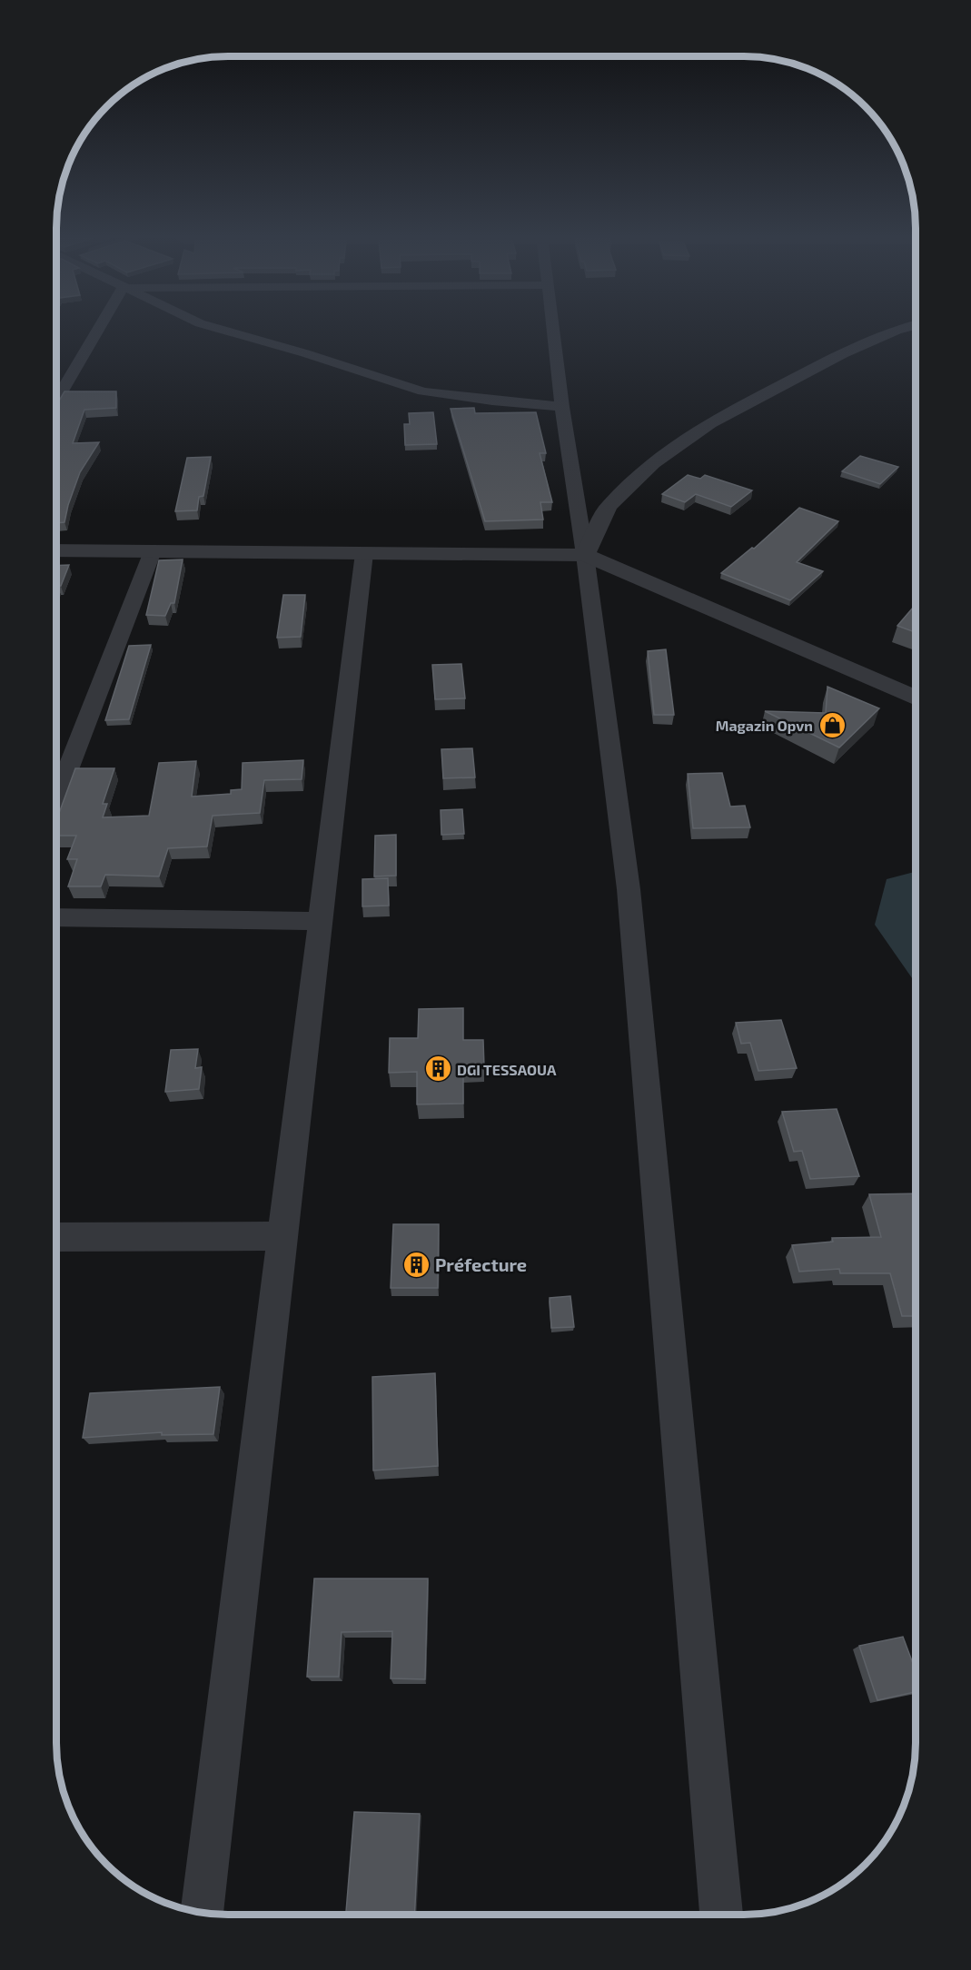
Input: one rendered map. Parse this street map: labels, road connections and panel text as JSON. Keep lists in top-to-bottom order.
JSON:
{
  "places": {
    "shop": ["Magazin Opvn"],
    "building": ["DGI TESSAOUA", "Préfecture"]
  }
}
